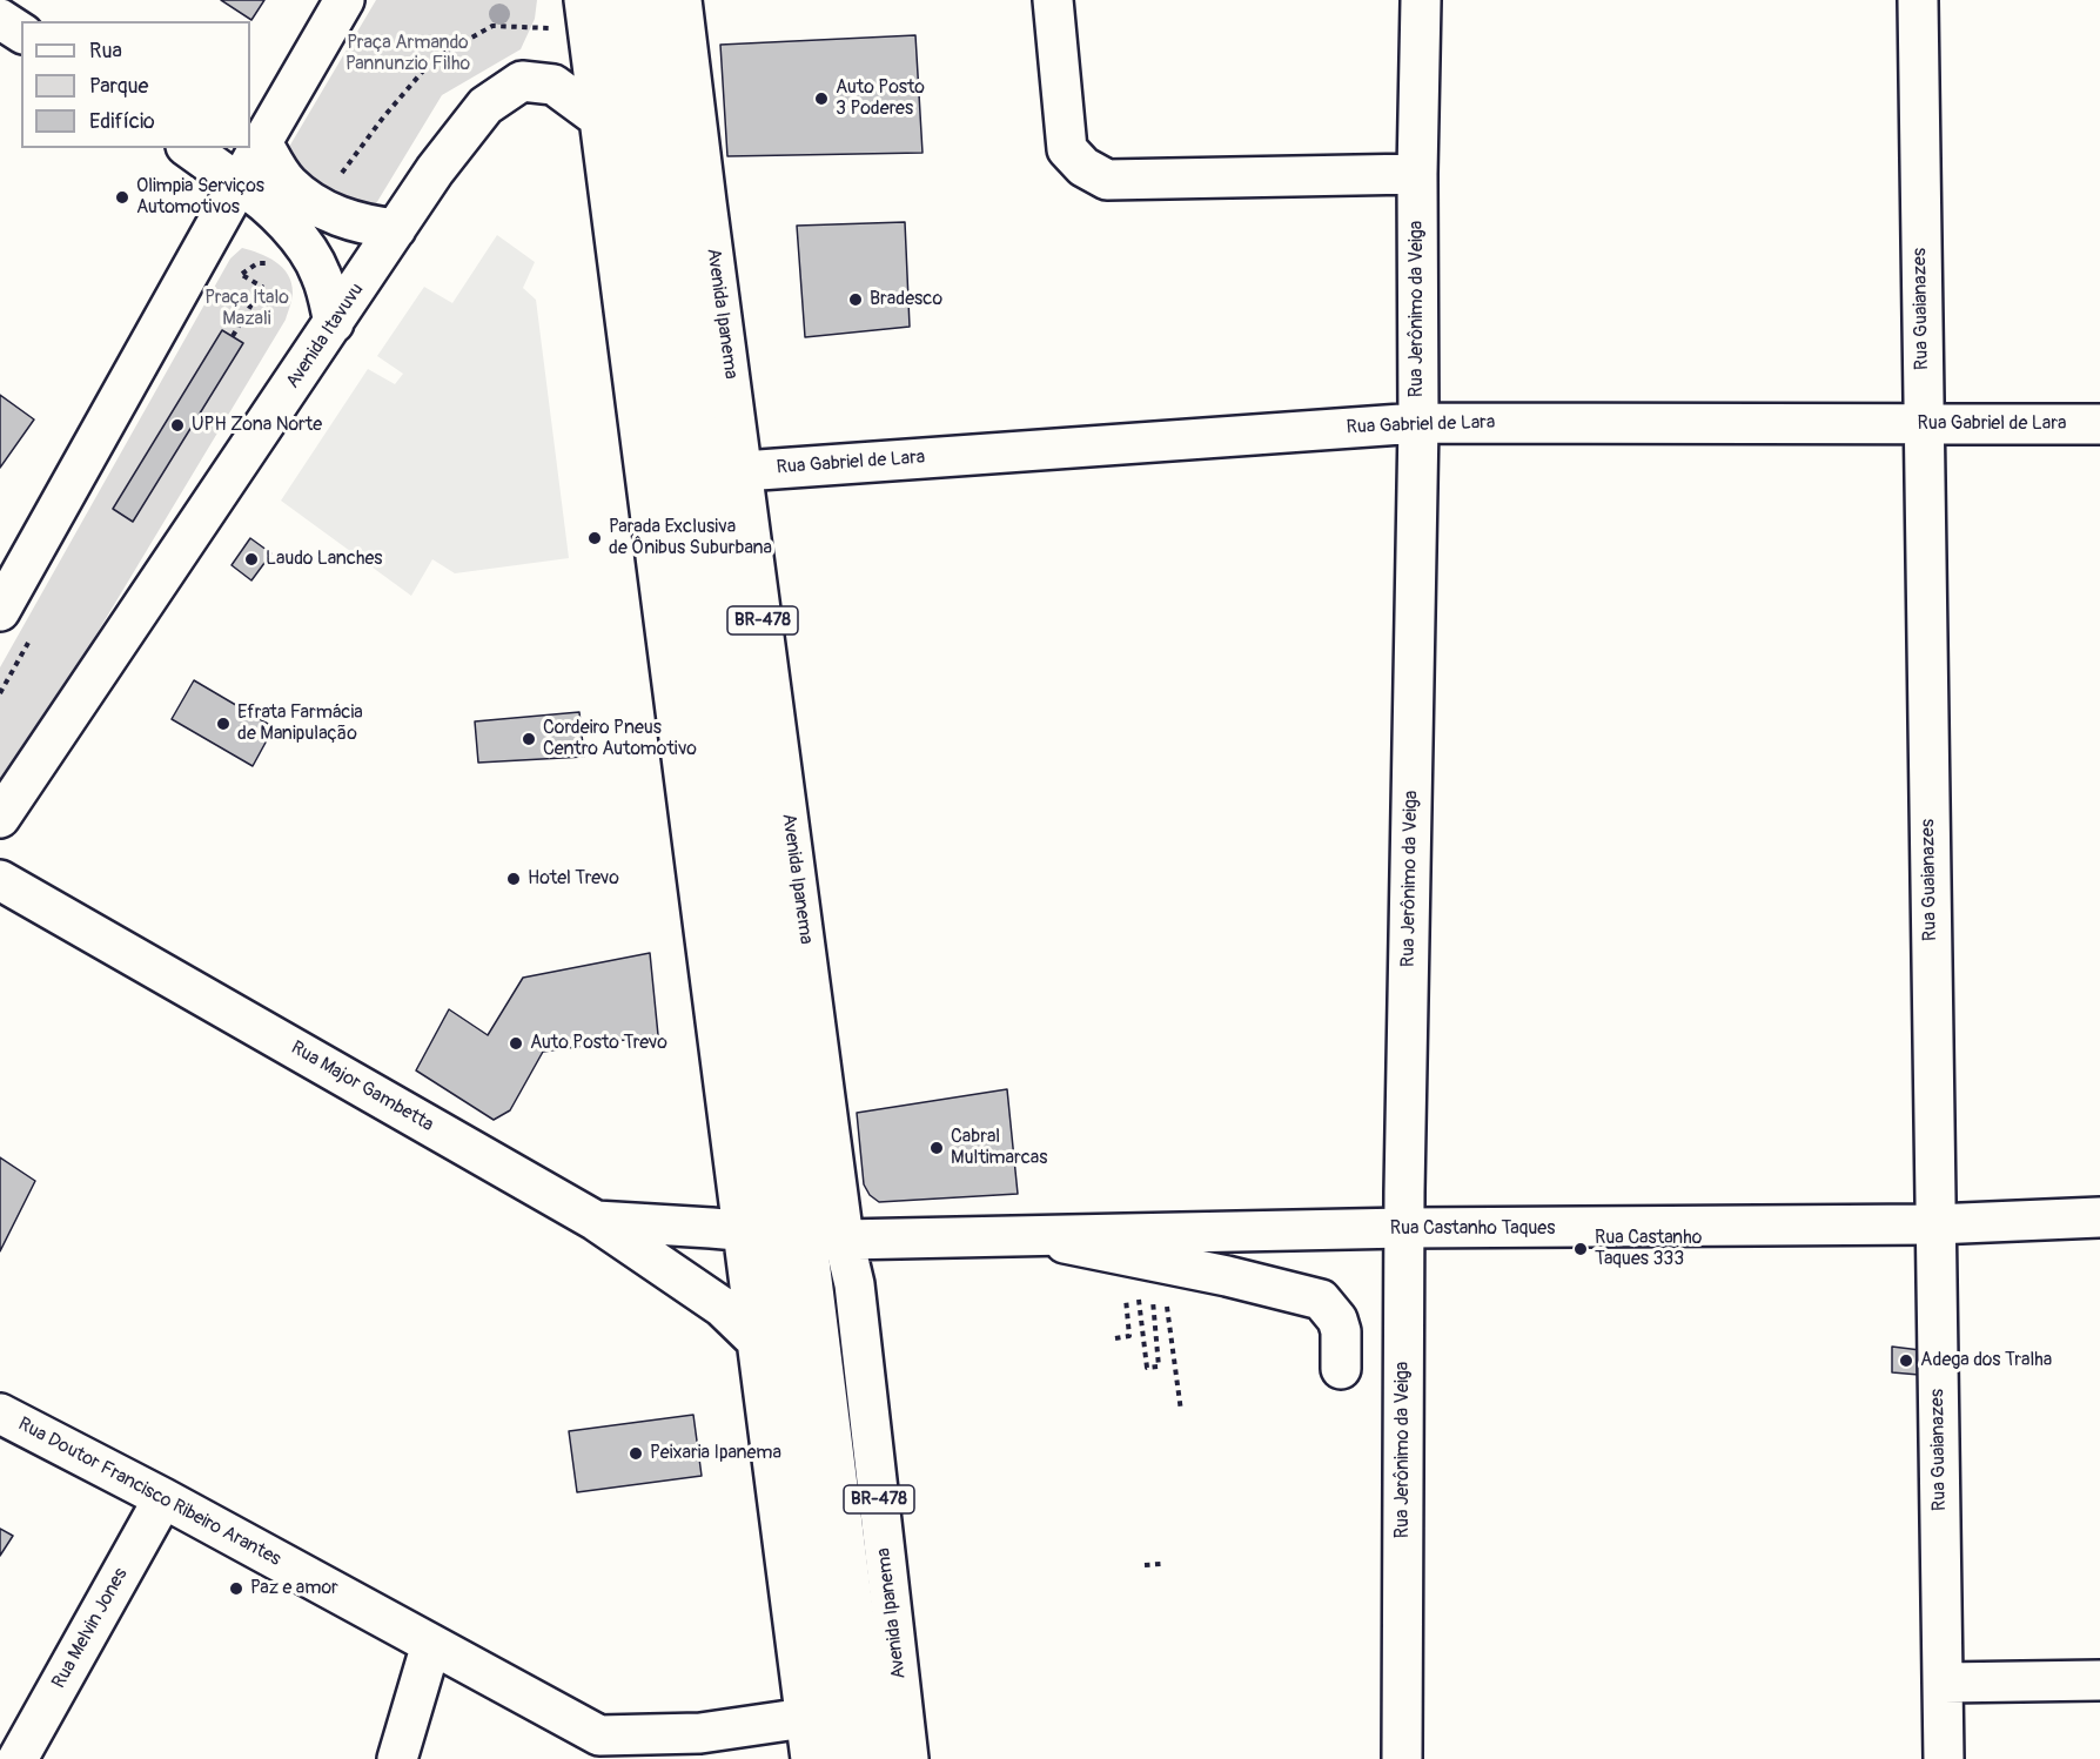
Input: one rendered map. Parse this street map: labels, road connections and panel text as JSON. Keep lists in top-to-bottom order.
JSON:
{
  "streets": {
    "main road": [
      "Rua Jerônimo da Veiga",
      "Rua Guaianazes",
      "Avenida Ipanema",
      "Avenida Itavuvu",
      "Rua Gabriel de Lara",
      "BR-478",
      "Rua Major Gambetta",
      "Rua Castanho Taques",
      "Rua Doutor Francisco Ribeiro Arantes",
      "Rua Melvin Jones"
    ]
  },
  "crossings": [
    ["Rua Jerônimo da Veiga", "Rua Gabriel de Lara"],
    ["Rua Jerônimo da Veiga", "Rua Castanho Taques"],
    ["Rua Guaianazes", "Rua Gabriel de Lara"],
    ["Rua Guaianazes", "Rua Castanho Taques"],
    ["Avenida Ipanema", "Rua Gabriel de Lara"],
    ["Avenida Ipanema", "Rua Major Gambetta"],
    ["Avenida Ipanema", "Rua Castanho Taques"],
    ["Rua Major Gambetta", "Rua Castanho Taques"],
    ["Rua Doutor Francisco Ribeiro Arantes", "Rua Melvin Jones"]
  ],
  "parks": ["Praça Armando Pannunzio Filho", "Praça Italo Mazali"],
  "places": [
    "Auto Posto 3 Poderes",
    "Olimpia Serviços Automotivos",
    "Bradesco",
    "UPH Zona Norte",
    "Parada Exclusiva de Ônibus Suburbana",
    "Laudo Lanches",
    "Efrata Farmácia de Manipulação",
    "Cordeiro Pneus Centro Automotivo",
    "Hotel Trevo",
    "Auto Posto Trevo",
    "Cabral Multimarcas",
    "Rua Castanho Taques 333",
    "Adega dos Tralha",
    "Peixaria Ipanema",
    "Paz e amor"
  ],
  "legend": ["Rua", "Parque", "Edifício"]
}
